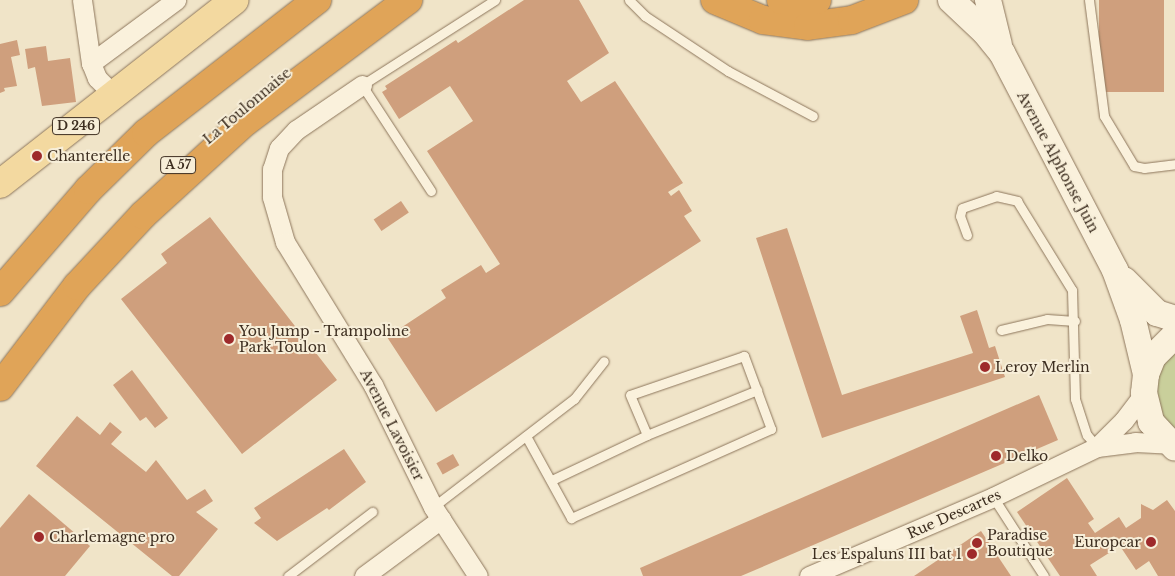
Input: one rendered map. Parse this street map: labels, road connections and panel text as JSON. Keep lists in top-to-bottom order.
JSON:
{
  "streets": {
    "highway": ["La Toulonnaise", "A 57"],
    "main road": ["D 246", "Avenue Alphonse Juin"],
    "street": ["Avenue Lavoisier", "Rue Descartes"]
  },
  "places": [
    "Chanterelle",
    "You Jump - Trampoline Park Toulon",
    "Leroy Merlin",
    "Delko",
    "Charlemagne pro",
    "Europcar",
    "Paradise Boutique",
    "Les Espaluns III bat 1"
  ]
}
